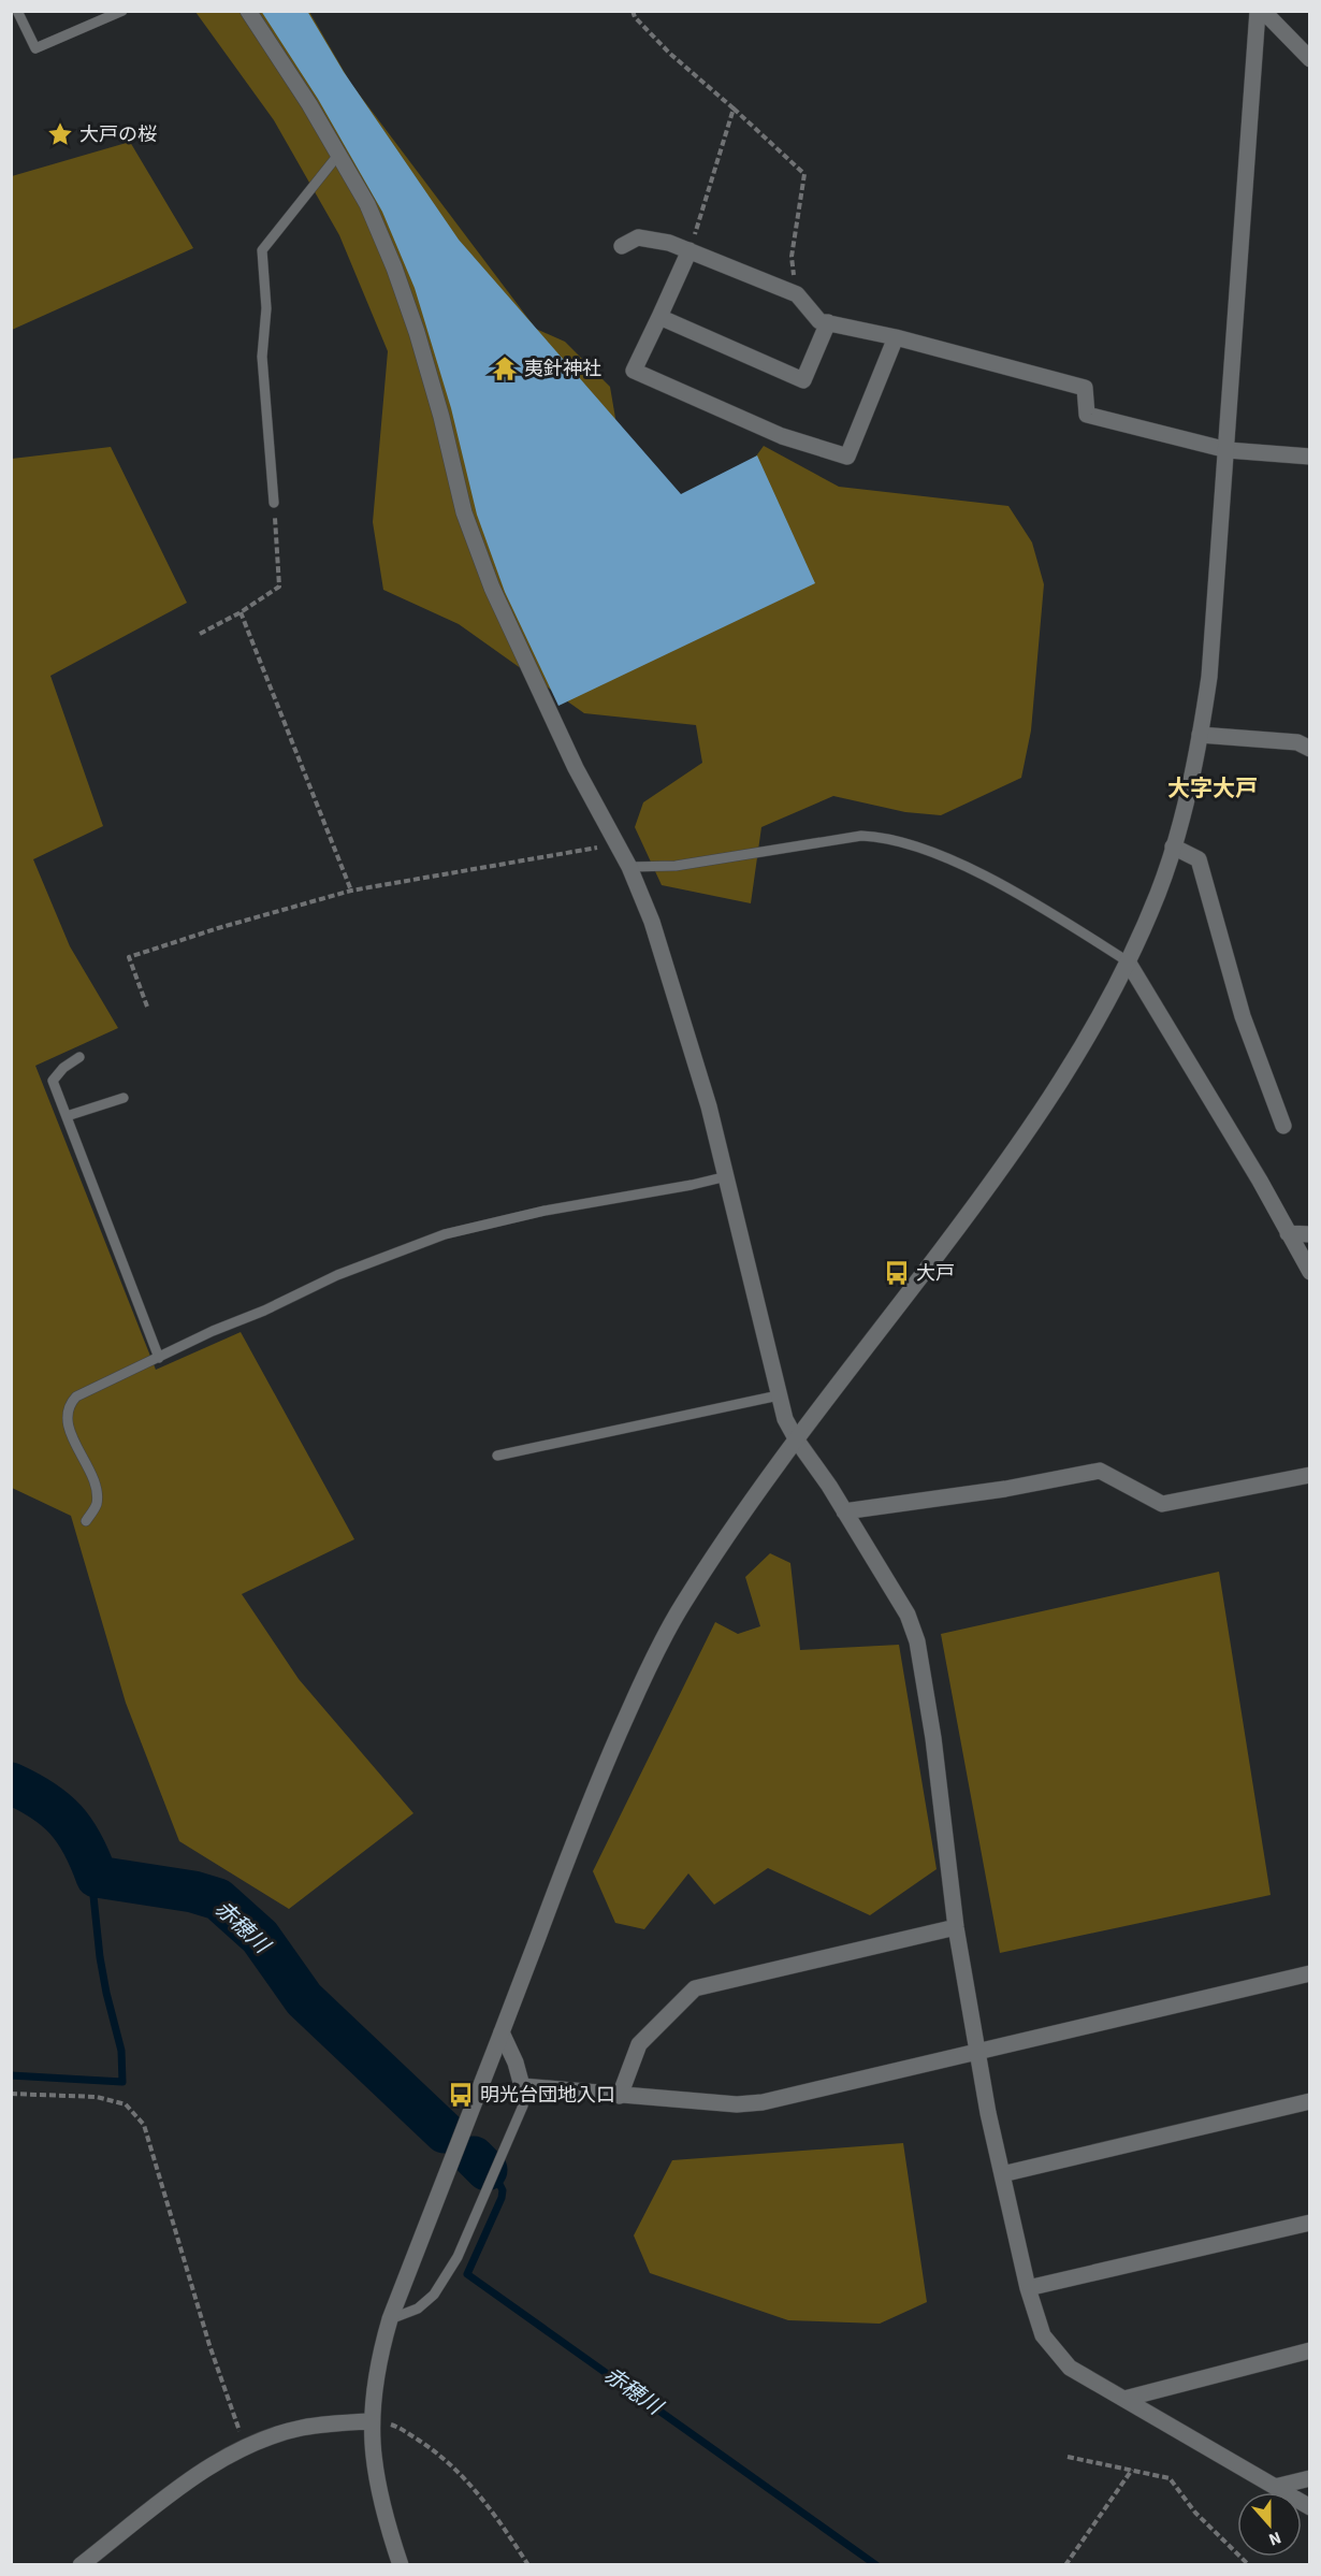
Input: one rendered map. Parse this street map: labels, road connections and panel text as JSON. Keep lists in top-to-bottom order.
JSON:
{
  "districts": ["大字大戸"],
  "water": ["赤穂川"],
  "places": {
    "place": ["大戸の桜"],
    "temple": ["夷針神社"],
    "bus stop": ["大戸", "明光台団地入口"]
  },
  "north": "bottom"
}
